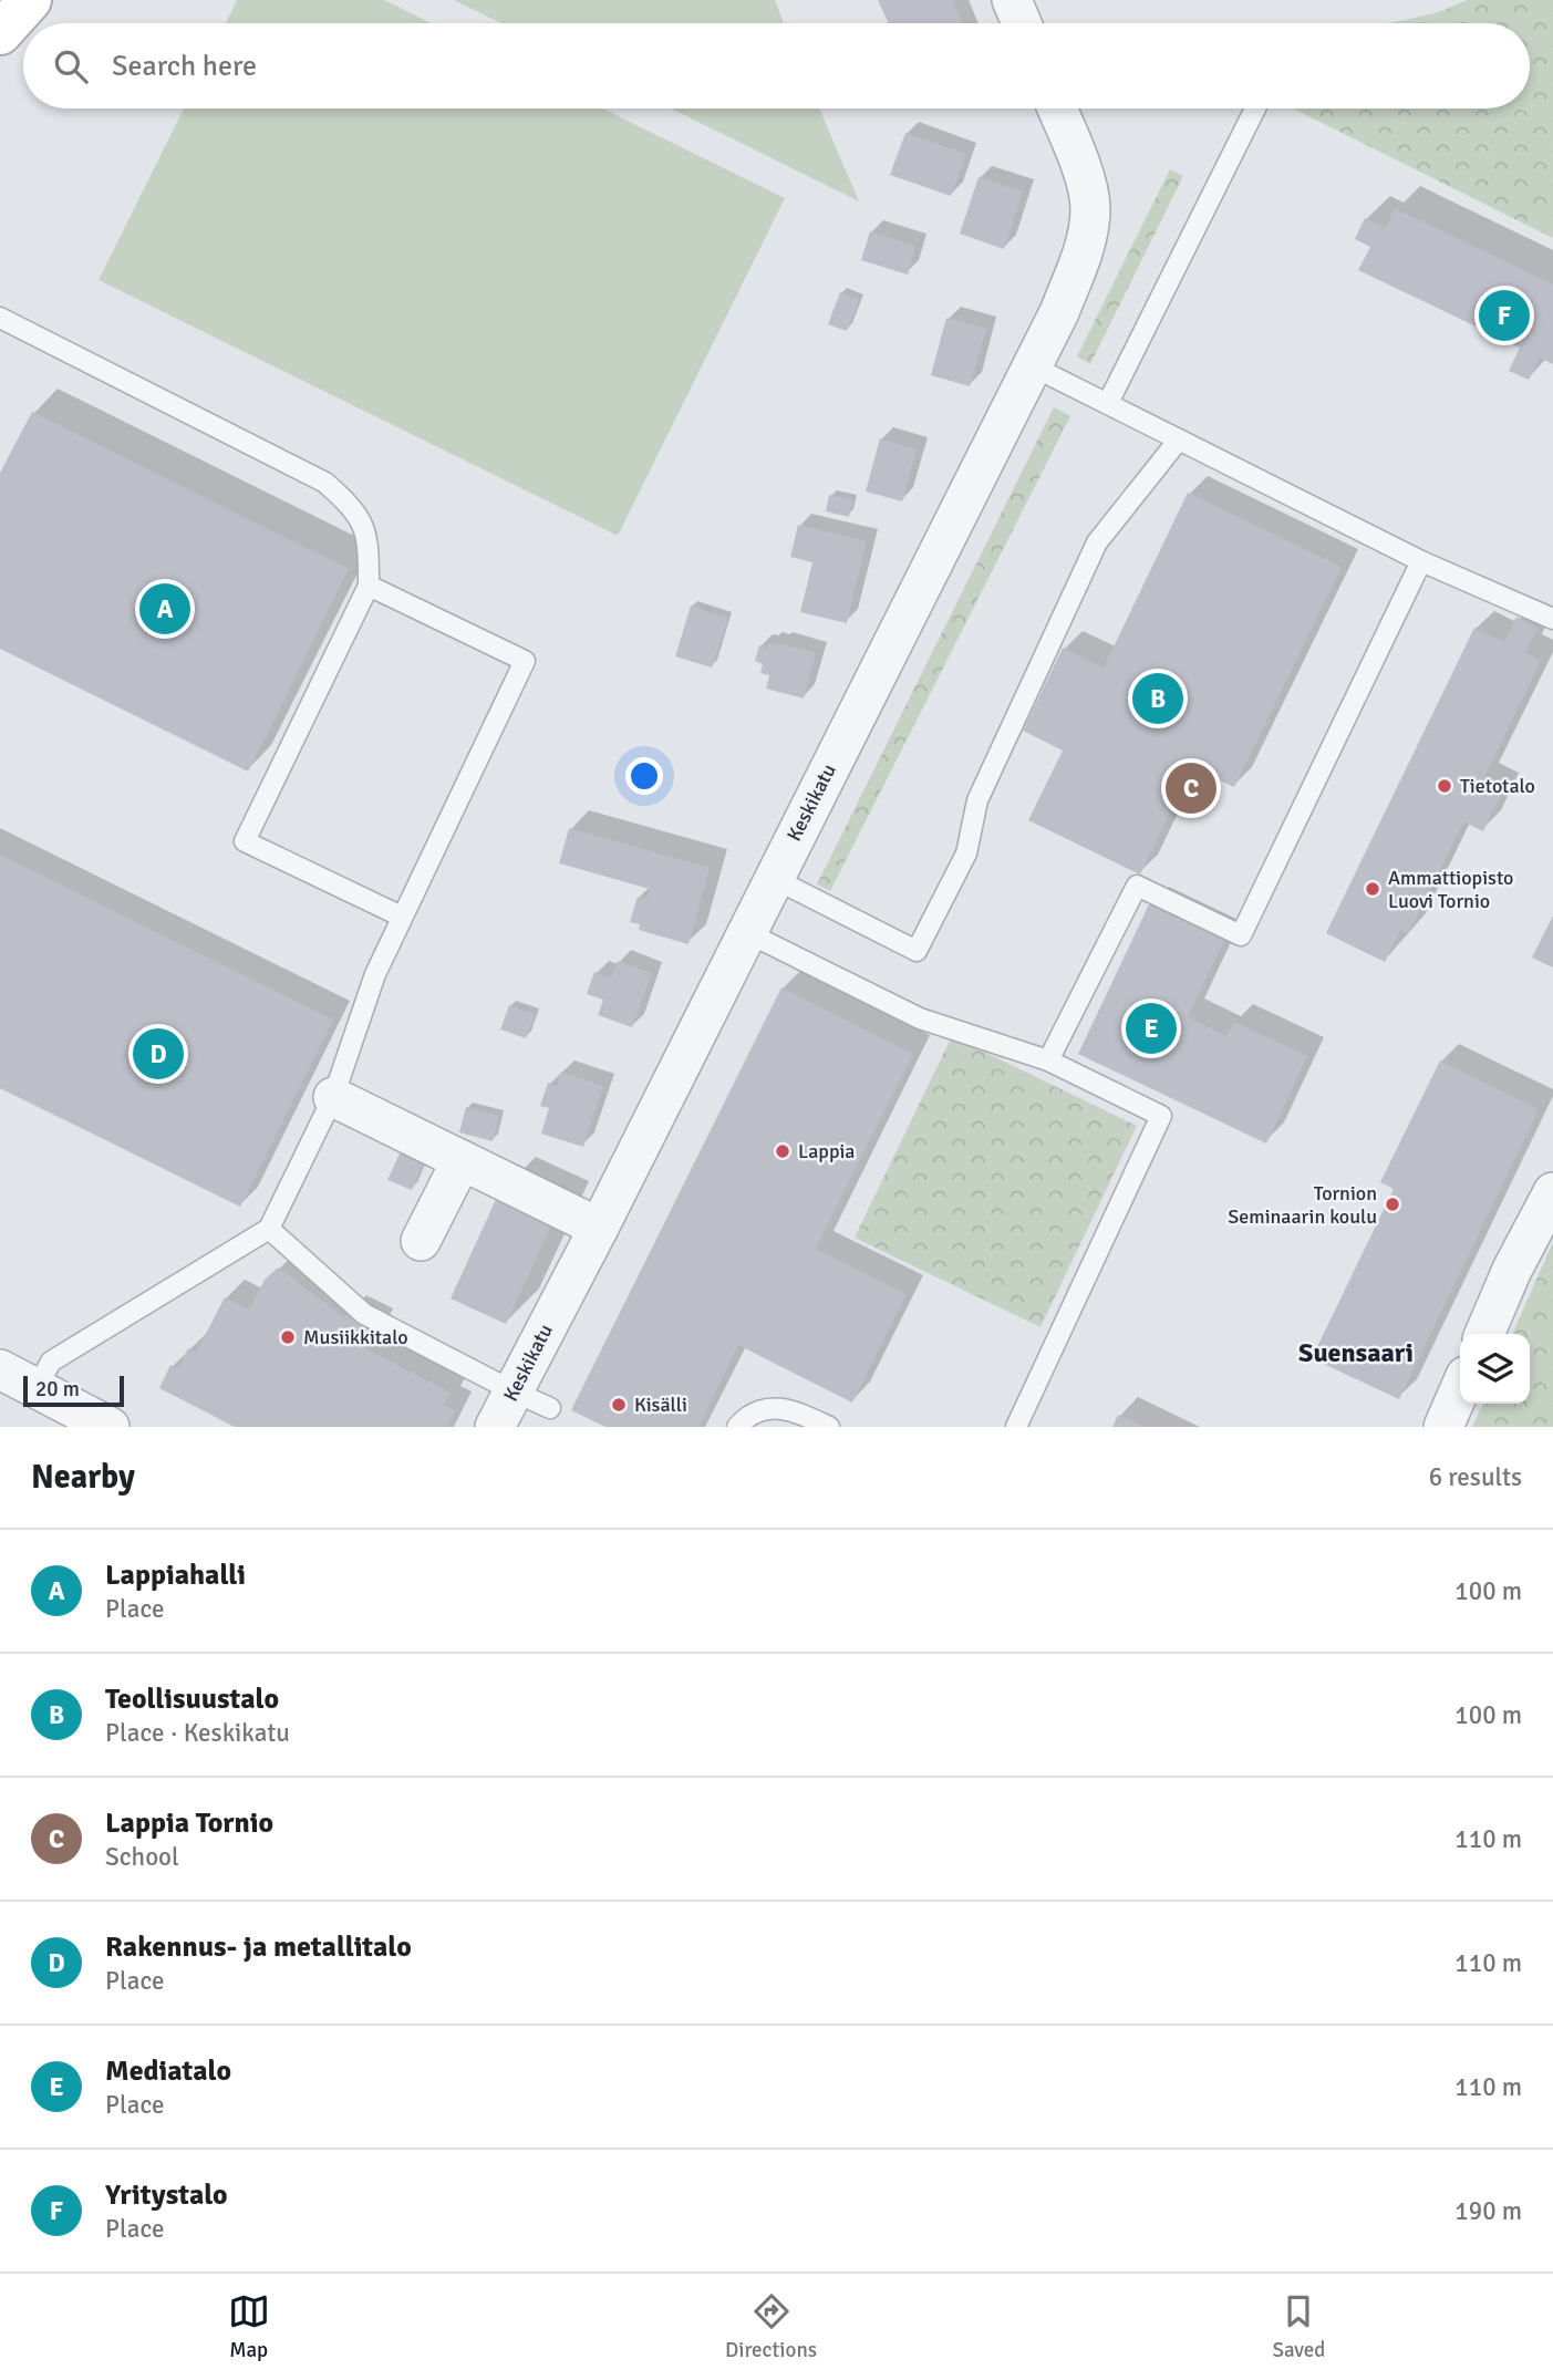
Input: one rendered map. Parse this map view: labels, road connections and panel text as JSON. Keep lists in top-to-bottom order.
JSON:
{
  "streets": {
    "street": ["Keskikatu"]
  },
  "districts": ["Suensaari"],
  "places": [
    "Tietotalo",
    "Ammattiopisto Luovi Tornio",
    "Lappia",
    "Tornion Seminaarin koulu",
    "Musiikkitalo",
    "Kisälli"
  ],
  "scale_bar": "20 m",
  "page": {
    "search": "Search here",
    "pins": [
      "F",
      "A",
      "B",
      "C",
      "E",
      "D"
    ],
    "scale": "20 m",
    "heading": ["Nearby", "6 results"],
    "list": [
      {
        "mark": "A",
        "name": "Lappiahalli",
        "note": "Place",
        "value": "100 m"
      },
      {
        "mark": "B",
        "name": "Teollisuustalo",
        "note": "Place · Keskikatu",
        "value": "100 m"
      },
      {
        "mark": "C",
        "name": "Lappia Tornio",
        "note": "School",
        "value": "110 m"
      },
      {
        "mark": "D",
        "name": "Rakennus- ja metallitalo",
        "note": "Place",
        "value": "110 m"
      },
      {
        "mark": "E",
        "name": "Mediatalo",
        "note": "Place",
        "value": "110 m"
      },
      {
        "mark": "F",
        "name": "Yritystalo",
        "note": "Place",
        "value": "190 m"
      }
    ],
    "nav": ["Map", "Directions", "Saved"]
  }
}
